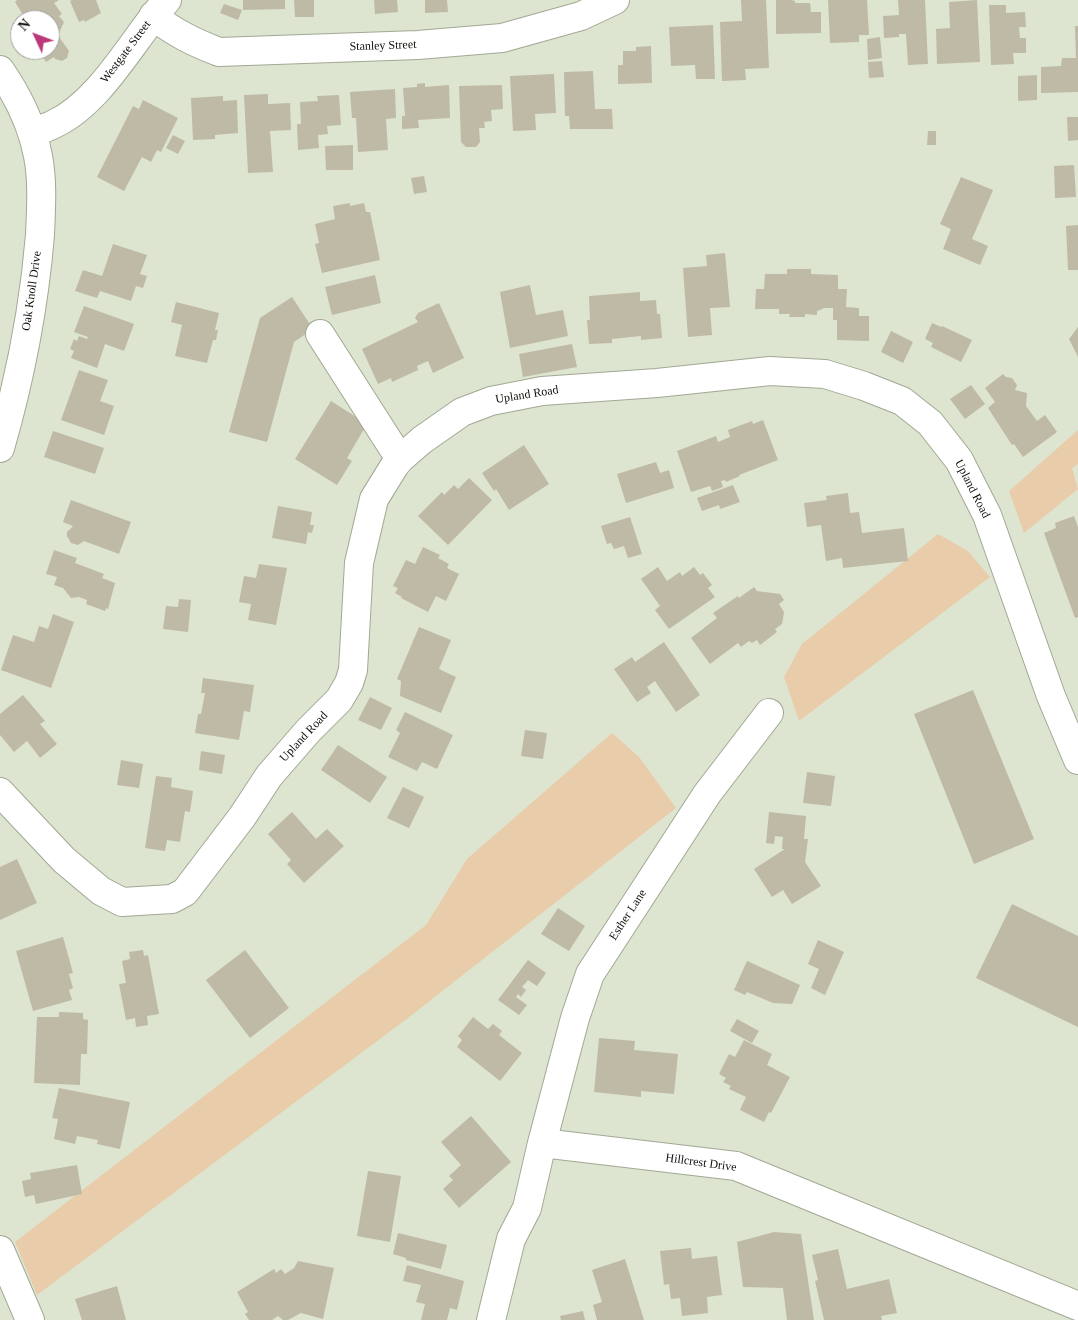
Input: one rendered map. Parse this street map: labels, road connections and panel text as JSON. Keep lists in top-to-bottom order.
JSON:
{
  "streets": {
    "street": [
      "Stanley Street",
      "Westgate Street",
      "Oak Knoll Drive",
      "Upland Road",
      "Esther Lane",
      "Hillcrest Drive"
    ]
  },
  "crossings": [
    ["Stanley Street", "Westgate Street"],
    ["Westgate Street", "Oak Knoll Drive"],
    ["Esther Lane", "Hillcrest Drive"]
  ],
  "north": "top left"
}
